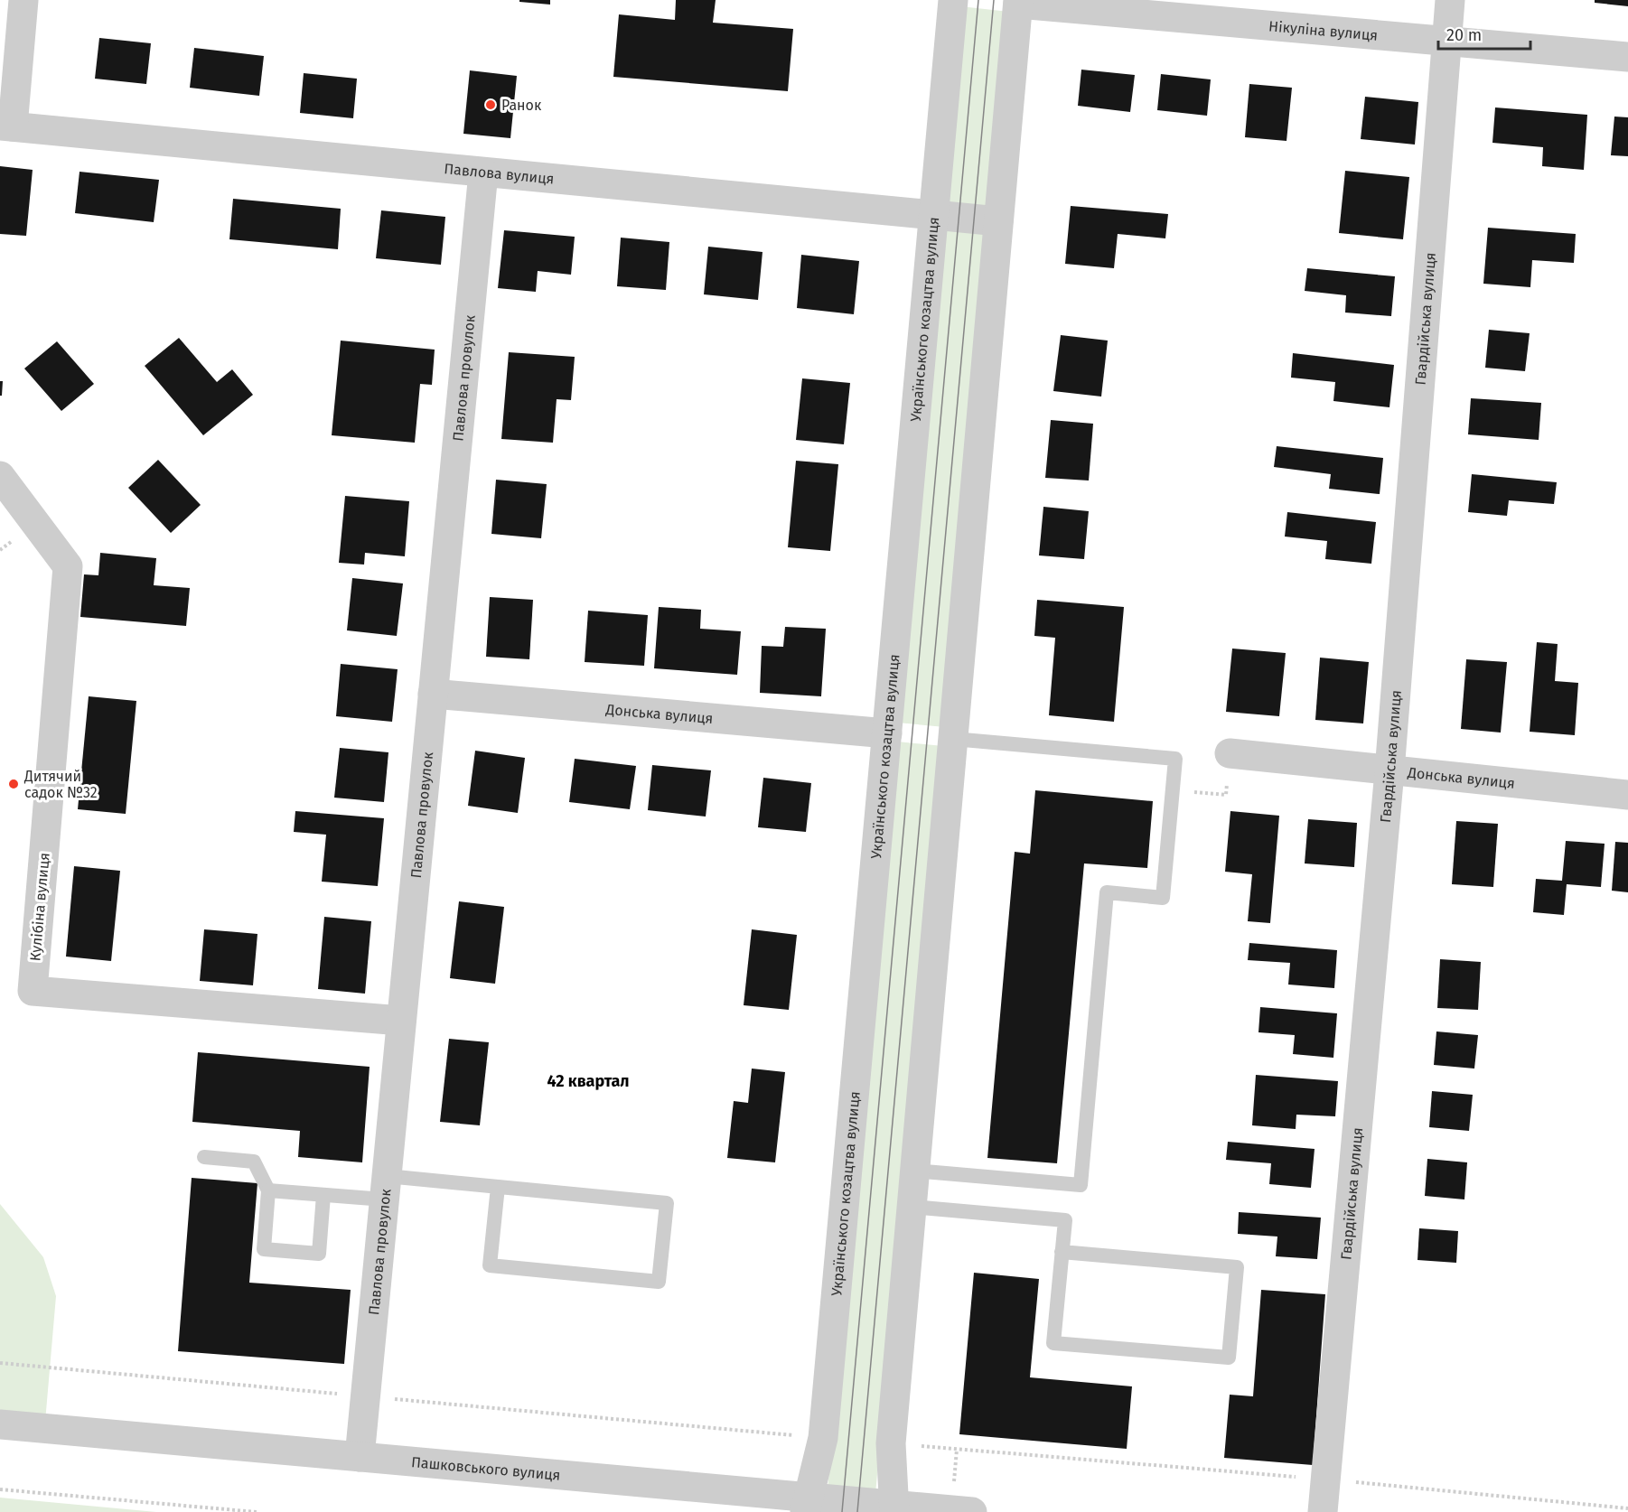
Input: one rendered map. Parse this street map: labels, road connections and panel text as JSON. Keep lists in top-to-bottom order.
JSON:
{
  "streets": {
    "street": [
      "Нікуліна вулиця",
      "Павлова вулиця",
      "Гвардійська вулиця",
      "Українського козацтва вулиця",
      "Павлова провулок",
      "Донська вулиця",
      "Кулібіна вулиця",
      "Пашковського вулиця"
    ]
  },
  "crossings": [
    ["Нікуліна вулиця", "Гвардійська вулиця"],
    ["Павлова вулиця", "Українського козацтва вулиця"],
    ["Павлова вулиця", "Павлова провулок"],
    ["Гвардійська вулиця", "Донська вулиця"],
    ["Українського козацтва вулиця", "Донська вулиця"],
    ["Українського козацтва вулиця", "Пашковського вулиця"],
    ["Павлова провулок", "Донська вулиця"],
    ["Павлова провулок", "Кулібіна вулиця"],
    ["Павлова провулок", "Пашковського вулиця"]
  ],
  "districts": ["42 квартал"],
  "places": ["Ранок", "Дитячий садок №32"],
  "scale_bar": "20 m"
}
